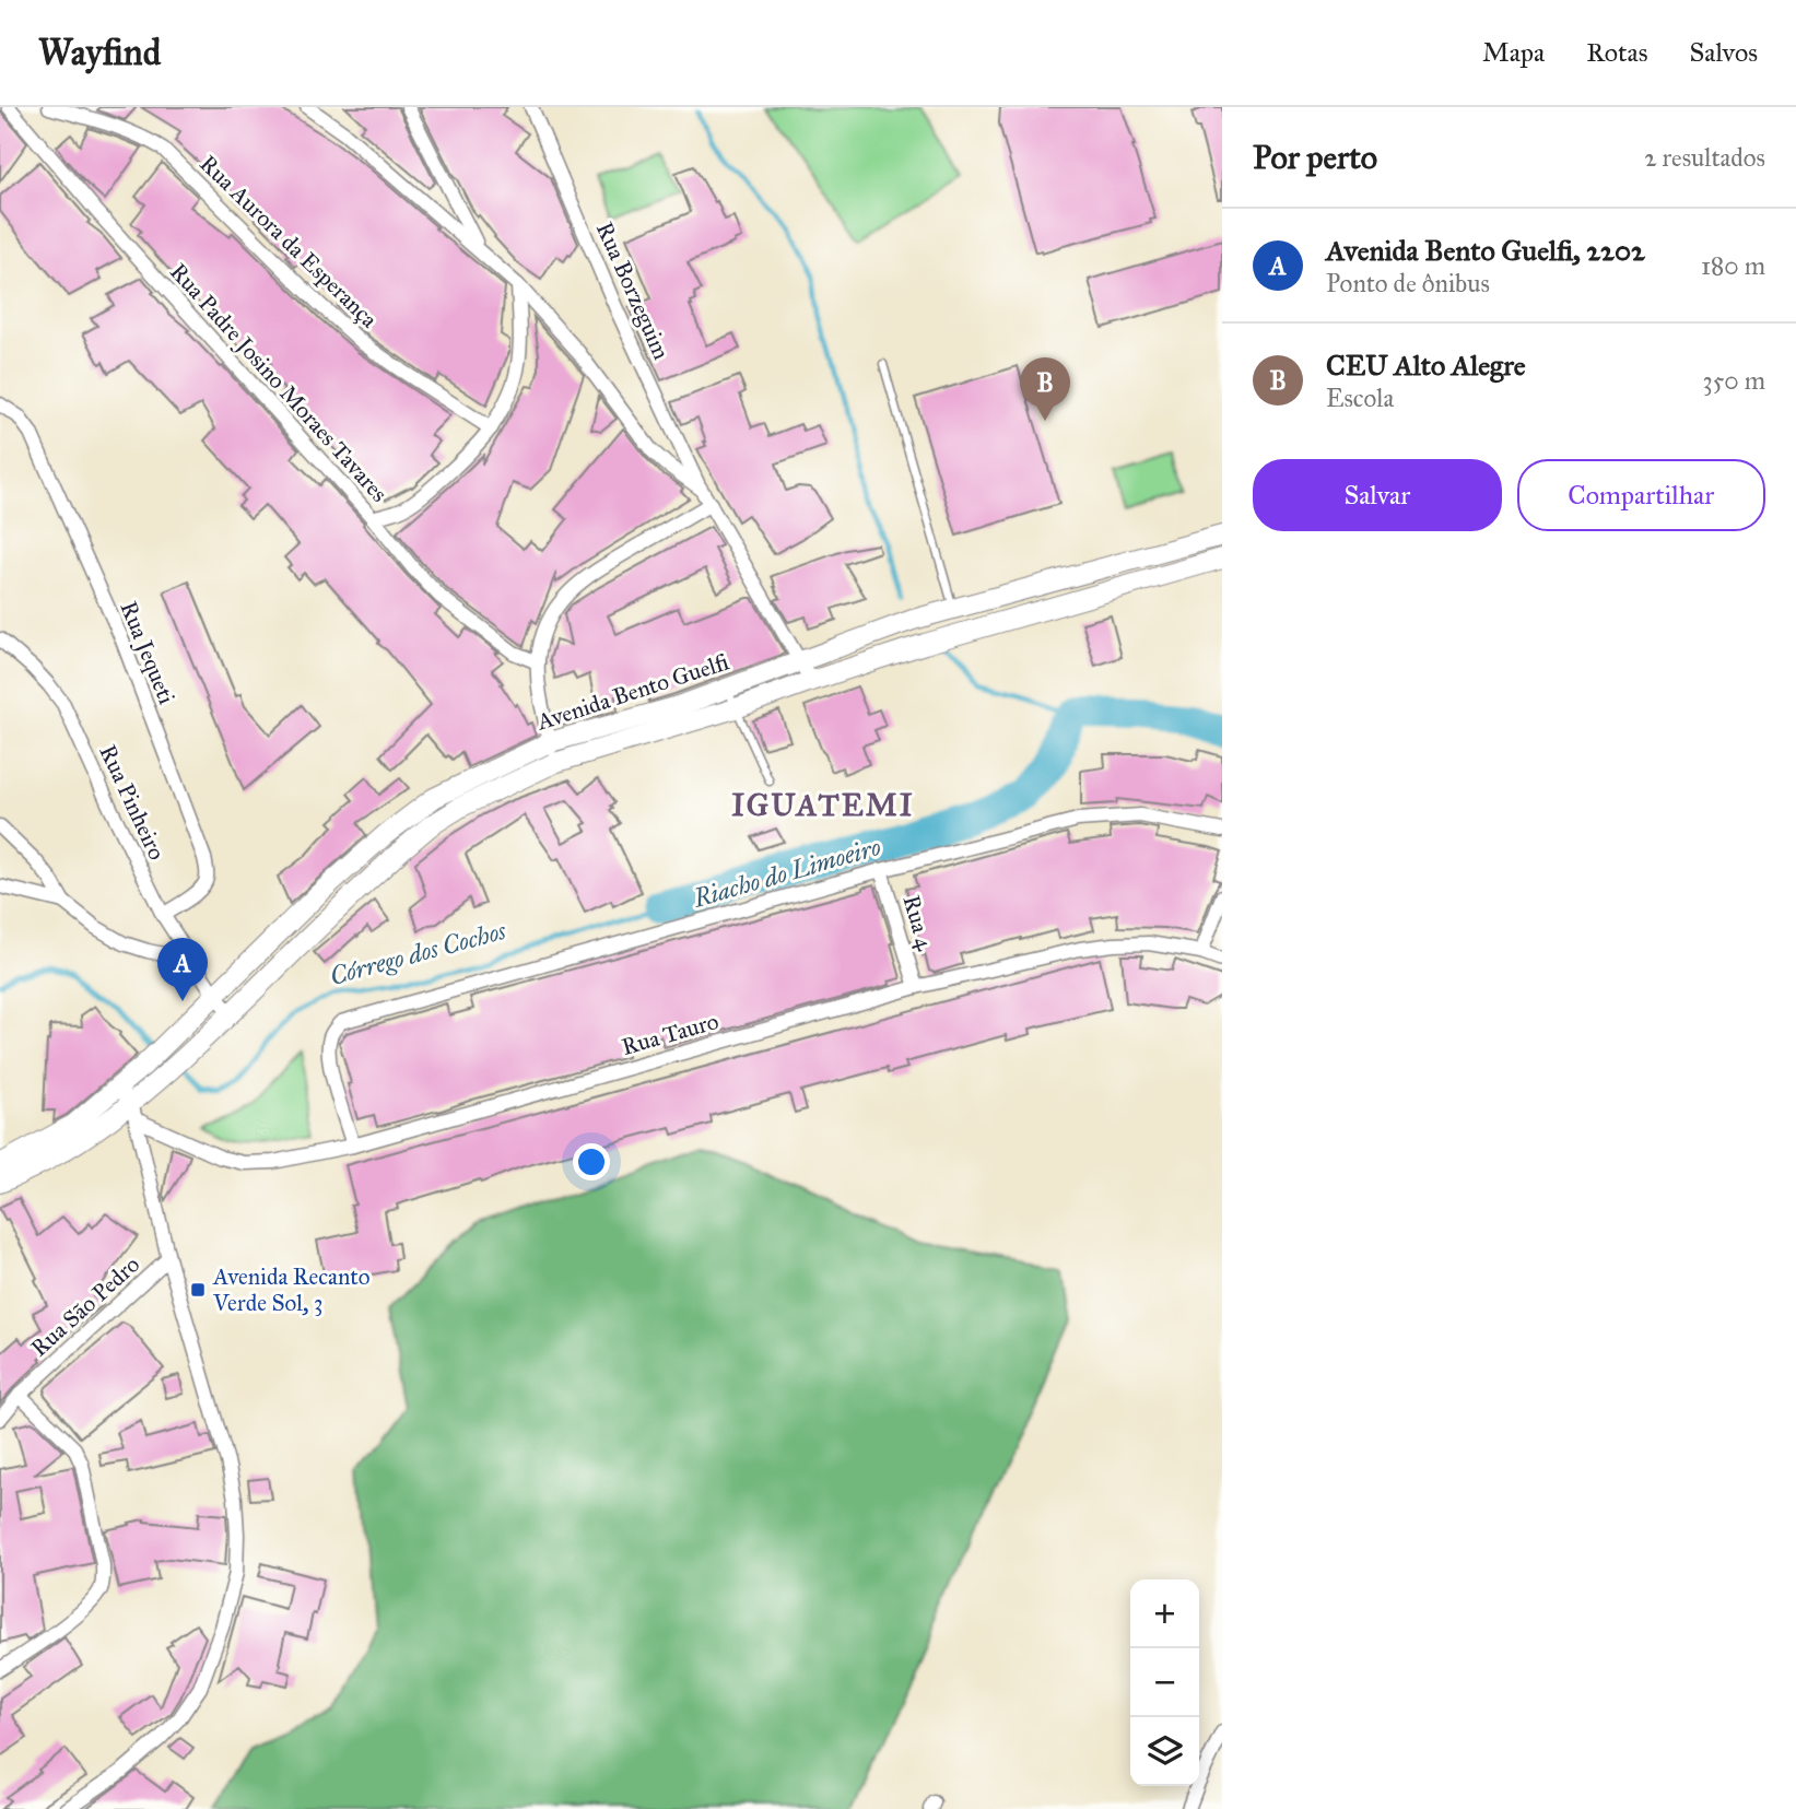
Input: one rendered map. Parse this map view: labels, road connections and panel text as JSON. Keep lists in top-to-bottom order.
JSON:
{
  "streets": {
    "main road": ["Avenida Bento Guelfi"],
    "street": [
      "Rua Aurora da Esperança",
      "Rua Borzeguim",
      "Rua Padre Josino Moraes Tavares",
      "Rua Jequeti",
      "Rua Pinheiro",
      "Rua 4",
      "Rua Tauro",
      "Rua São Pedro"
    ]
  },
  "crossings": [
    ["Rua Jequeti", "Rua Pinheiro"],
    ["Avenida Bento Guelfi", "Rua Pinheiro"],
    ["Avenida Bento Guelfi", "Rua Tauro"],
    ["Rua 4", "Rua Tauro"]
  ],
  "districts": ["IGUATEMI"],
  "water": ["Riacho do Limoeiro", "Córrego dos Cochos"],
  "places": {
    "transit": ["Avenida Recanto Verde Sol, 3"]
  },
  "page": {
    "header": "Wayfind",
    "nav": ["Mapa", "Rotas", "Salvos"],
    "heading": ["Por perto", "2 resultados"],
    "list": [
      {
        "mark": "A",
        "name": "Avenida Bento Guelfi, 2202",
        "note": "Ponto de ônibus",
        "value": "180 m"
      },
      {
        "mark": "B",
        "name": "CEU Alto Alegre",
        "note": "Escola",
        "value": "350 m"
      }
    ],
    "pins": ["B", "A"],
    "buttons": ["Salvar", "Compartilhar"],
    "map_buttons": ["+", "−"]
  }
}
